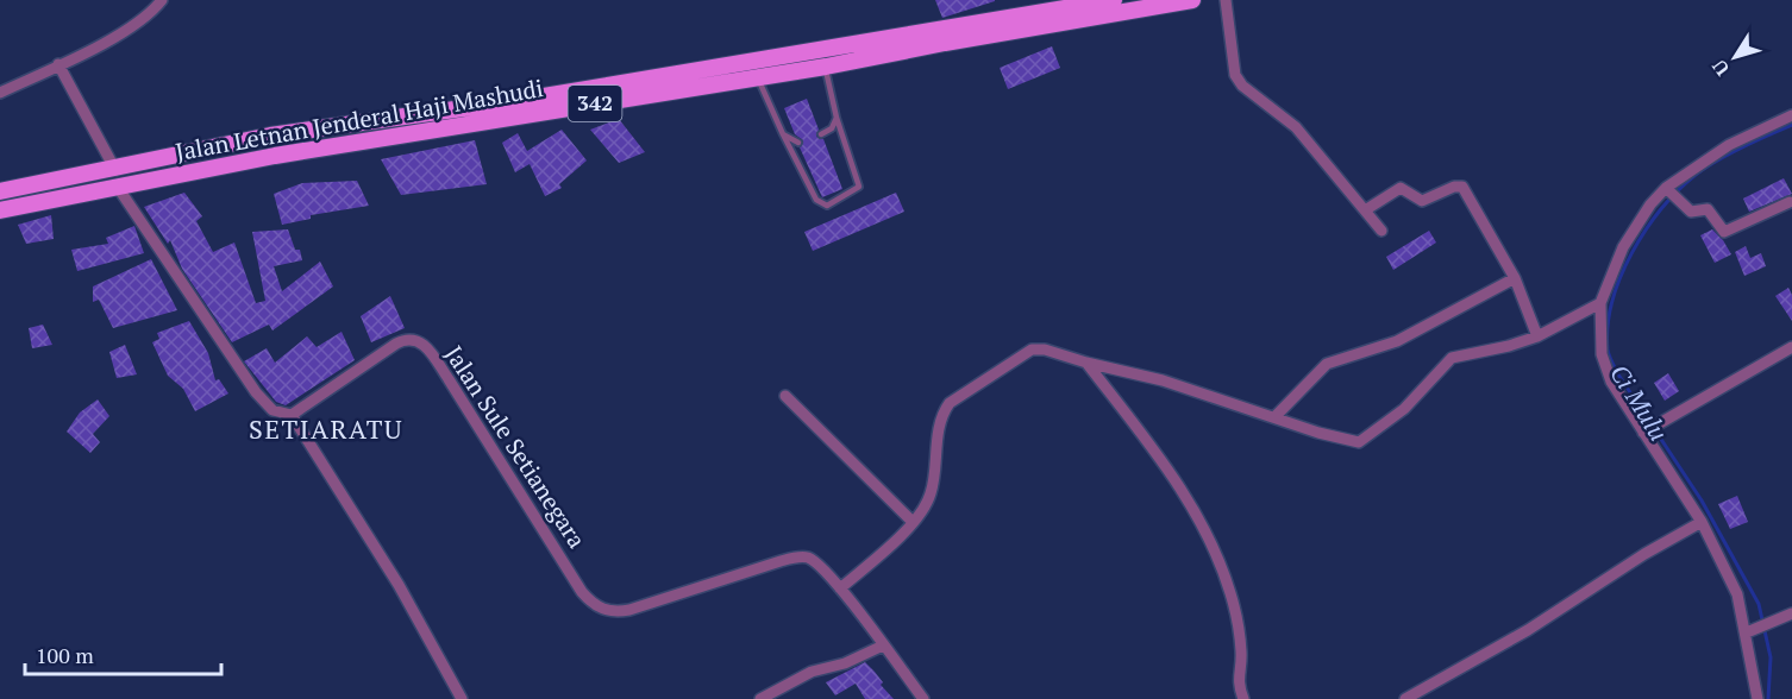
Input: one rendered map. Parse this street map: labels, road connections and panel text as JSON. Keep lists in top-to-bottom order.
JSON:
{
  "streets": {
    "main road": ["342", "Jalan Letnan Jenderal Haji Mashudi"],
    "street": ["Jalan Sule Setianegara"]
  },
  "districts": ["SETIARATU"],
  "water": ["Ci Mulu"],
  "scale_bar": "100 m",
  "north": "bottom left"
}
